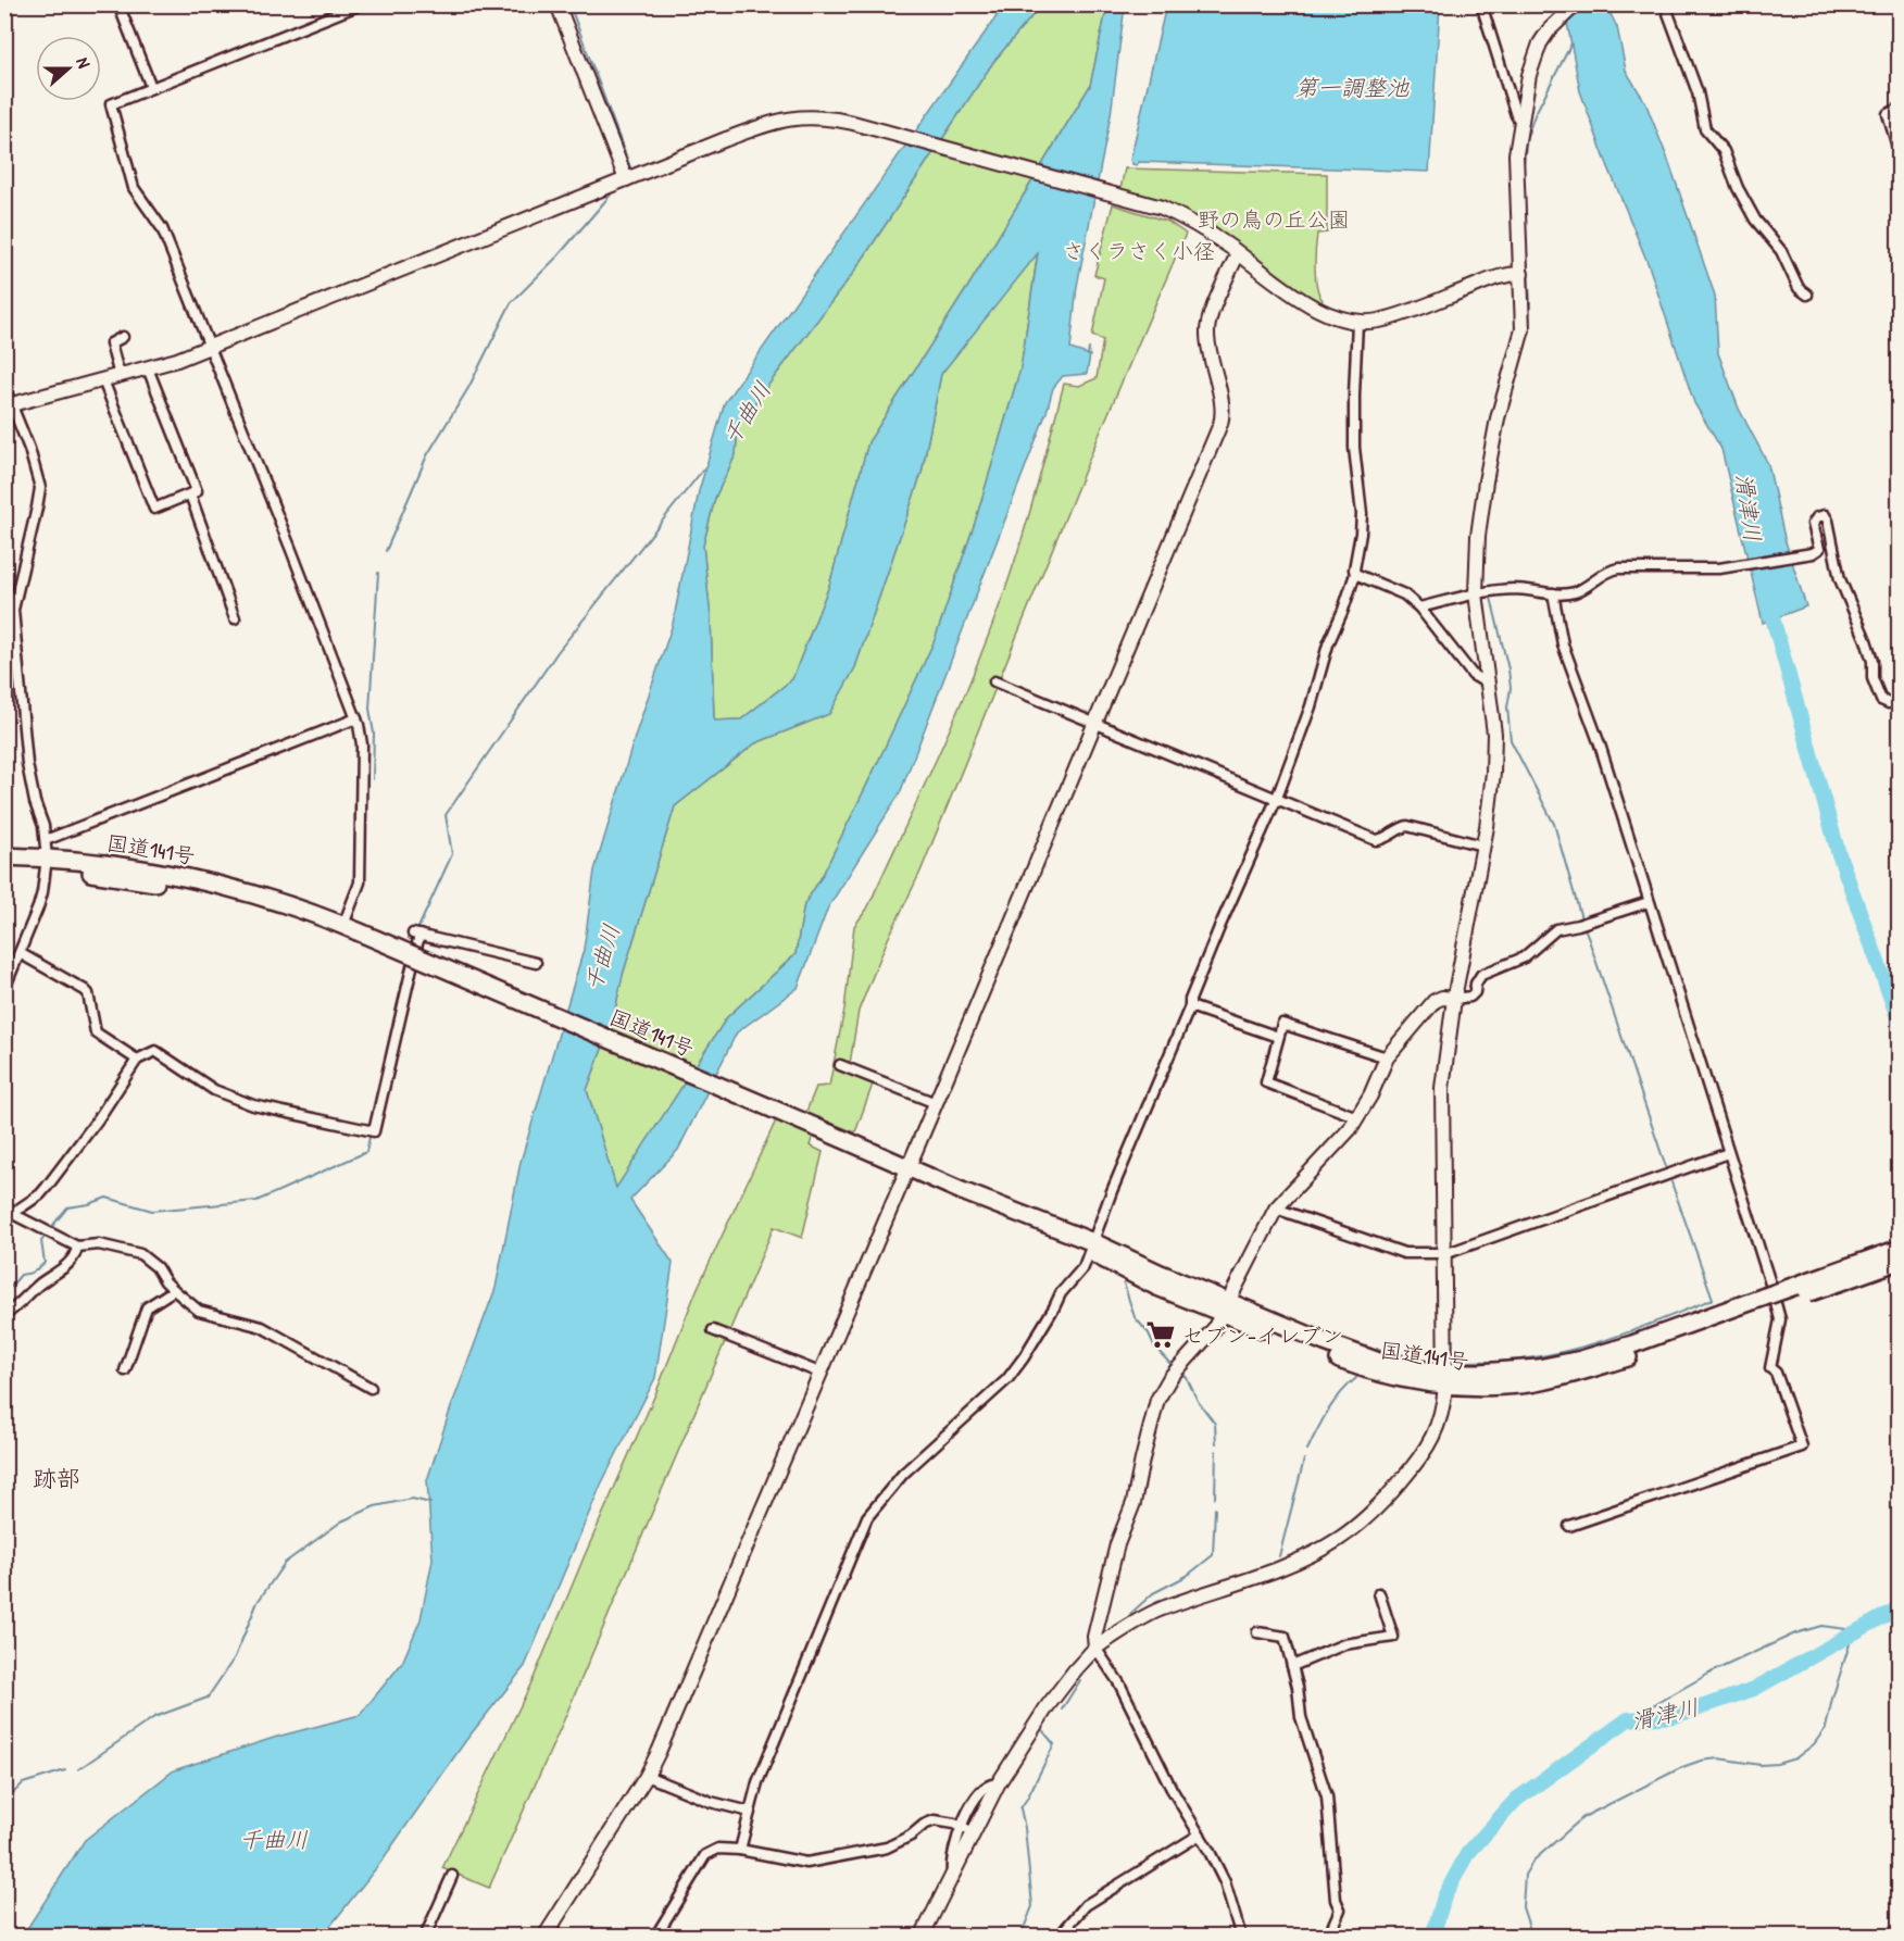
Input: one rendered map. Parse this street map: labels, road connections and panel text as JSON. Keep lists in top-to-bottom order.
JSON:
{
  "streets": {
    "highway": ["国道141号"]
  },
  "districts": ["跡部"],
  "water": ["第一調整池", "千曲川", "滑津川"],
  "parks": ["野の鳥の丘公園", "さくラさく小径"],
  "places": {
    "supermarket": ["セブン-イレブン"]
  },
  "north": "right"
}
